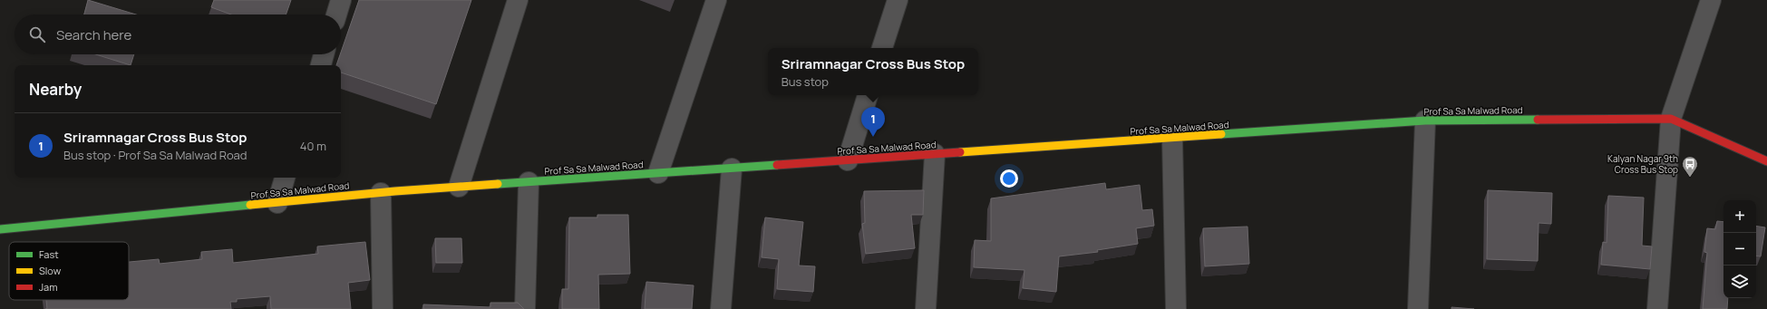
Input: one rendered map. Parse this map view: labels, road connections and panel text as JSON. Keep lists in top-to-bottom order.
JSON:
{
  "streets": {
    "street": ["Prof Sa Sa Malwad Road"]
  },
  "places": {
    "bus stop": ["Kalyan Nagar 9th Cross Bus Stop"]
  },
  "legend": ["Fast", "Slow", "Jam"],
  "page": {
    "search": "Search here",
    "popup": ["Sriramnagar Cross Bus Stop", "Bus stop"],
    "heading": "Nearby",
    "pins": "1",
    "list": [
      {
        "mark": "1",
        "name": "Sriramnagar Cross Bus Stop",
        "note": "Bus stop · Prof Sa Sa Malwad Road",
        "value": "40 m"
      }
    ],
    "map_buttons": ["+", "−"]
  }
}
